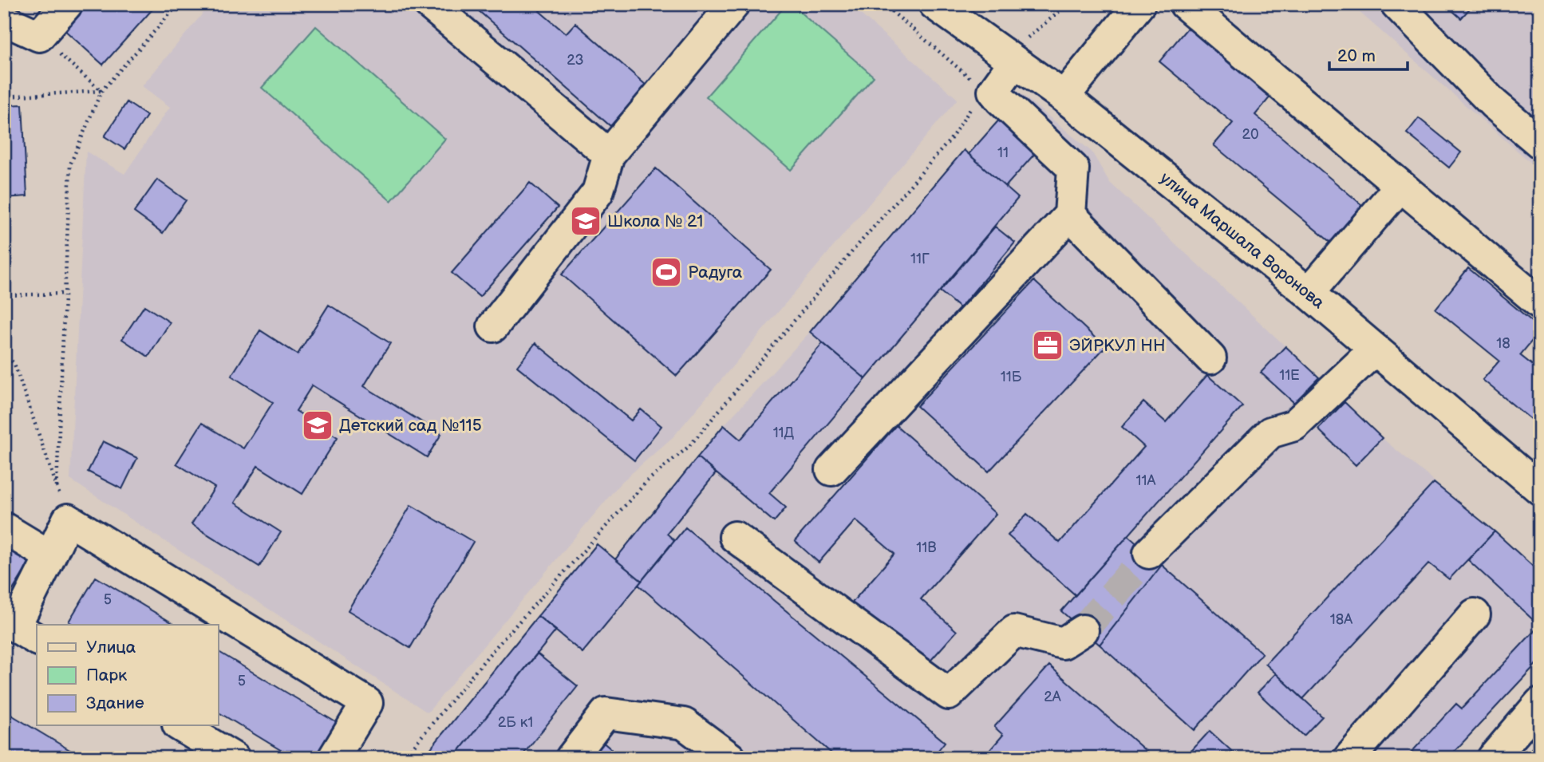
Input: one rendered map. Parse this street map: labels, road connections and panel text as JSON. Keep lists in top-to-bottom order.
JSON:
{
  "streets": {
    "street": ["улица Маршала Воронова"]
  },
  "places": {
    "school or university": ["Школа № 21", "Детский сад №115"],
    "sports": ["Радуга"],
    "office": ["ЭЙРКУЛ НН"]
  },
  "house_numbers": [
    "23",
    "20",
    "11",
    "11Г",
    "18",
    "11Е",
    "11Б",
    "11Д",
    "11А",
    "11В",
    "5",
    "18А",
    "5",
    "2А",
    "2Б к1"
  ],
  "legend": ["Улица", "Парк", "Здание"],
  "scale_bar": "20 m"
}
